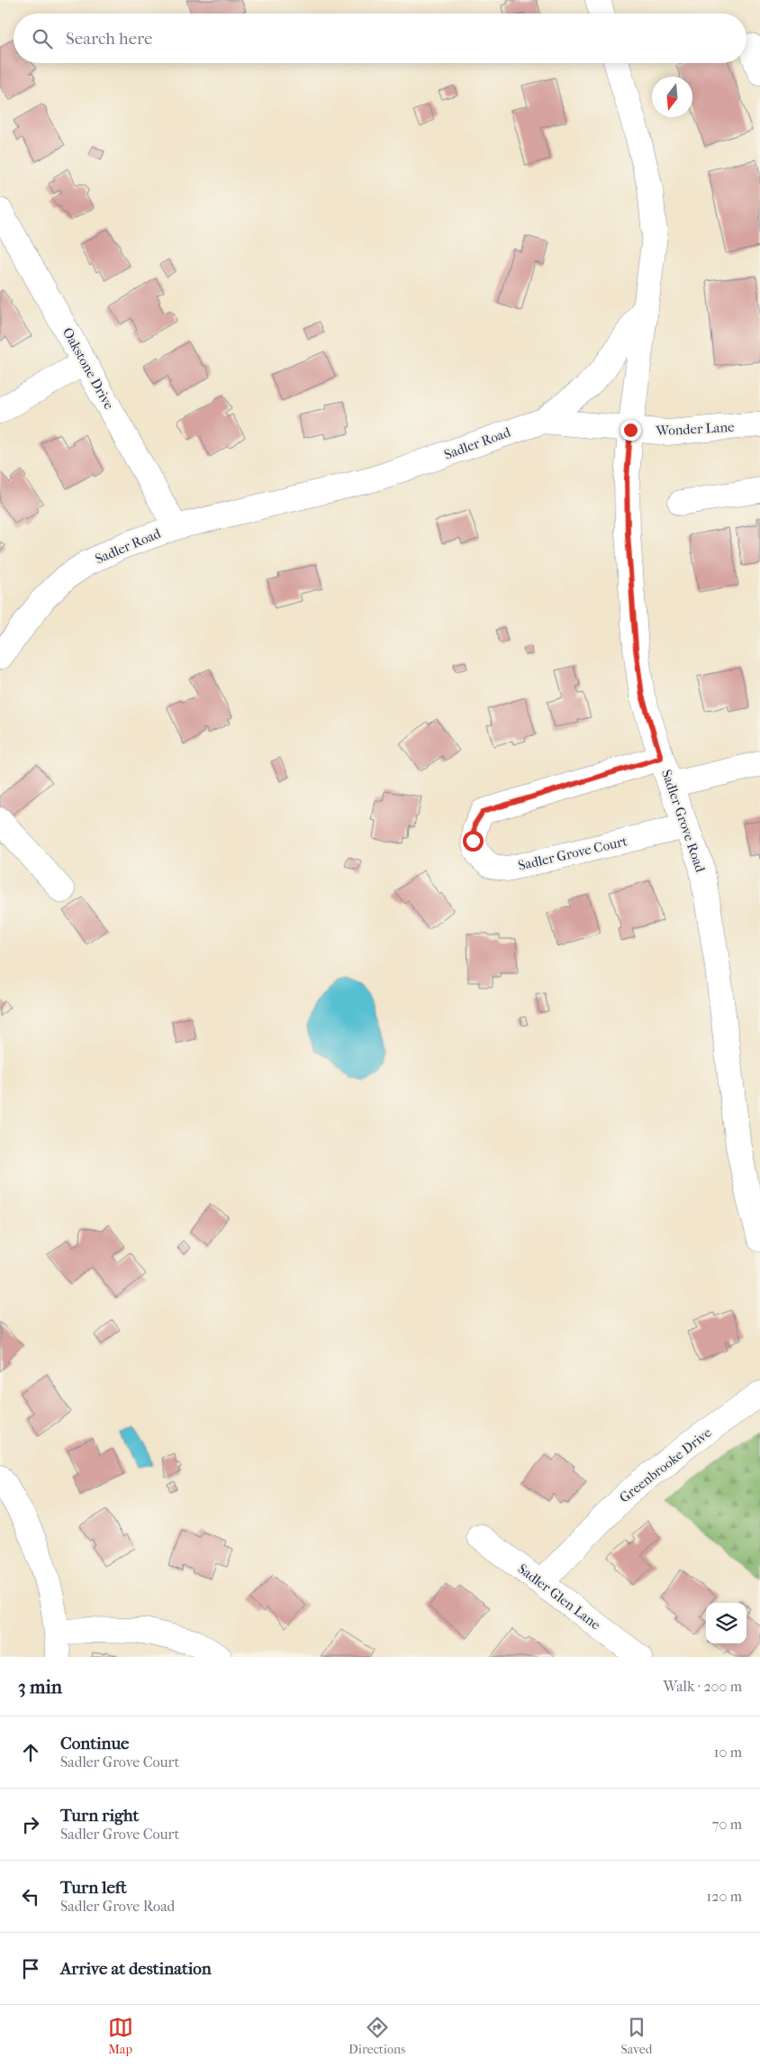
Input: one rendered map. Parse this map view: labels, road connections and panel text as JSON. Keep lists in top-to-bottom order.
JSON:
{
  "streets": {
    "street": [
      "Oakstone Drive",
      "Wonder Lane",
      "Sadler Road",
      "Sadler Grove Road",
      "Sadler Grove Court",
      "Greenbrooke Drive",
      "Sadler Glen Lane"
    ]
  },
  "crossings": [
    ["Oakstone Drive", "Sadler Road"],
    ["Wonder Lane", "Sadler Road"],
    ["Wonder Lane", "Sadler Grove Road"],
    ["Sadler Road", "Sadler Grove Road"],
    ["Sadler Grove Road", "Sadler Grove Court"],
    ["Greenbrooke Drive", "Sadler Glen Lane"]
  ],
  "north": "bottom",
  "page": {
    "search": "Search here",
    "heading": ["3 min", "Walk · 200 m"],
    "list": [
      ["Continue", "Sadler Grove Court", "10 m"],
      ["Turn right", "Sadler Grove Court", "70 m"],
      ["Turn left", "Sadler Grove Road", "120 m"],
      "Arrive at destination"
    ],
    "nav": ["Map", "Directions", "Saved"]
  }
}
